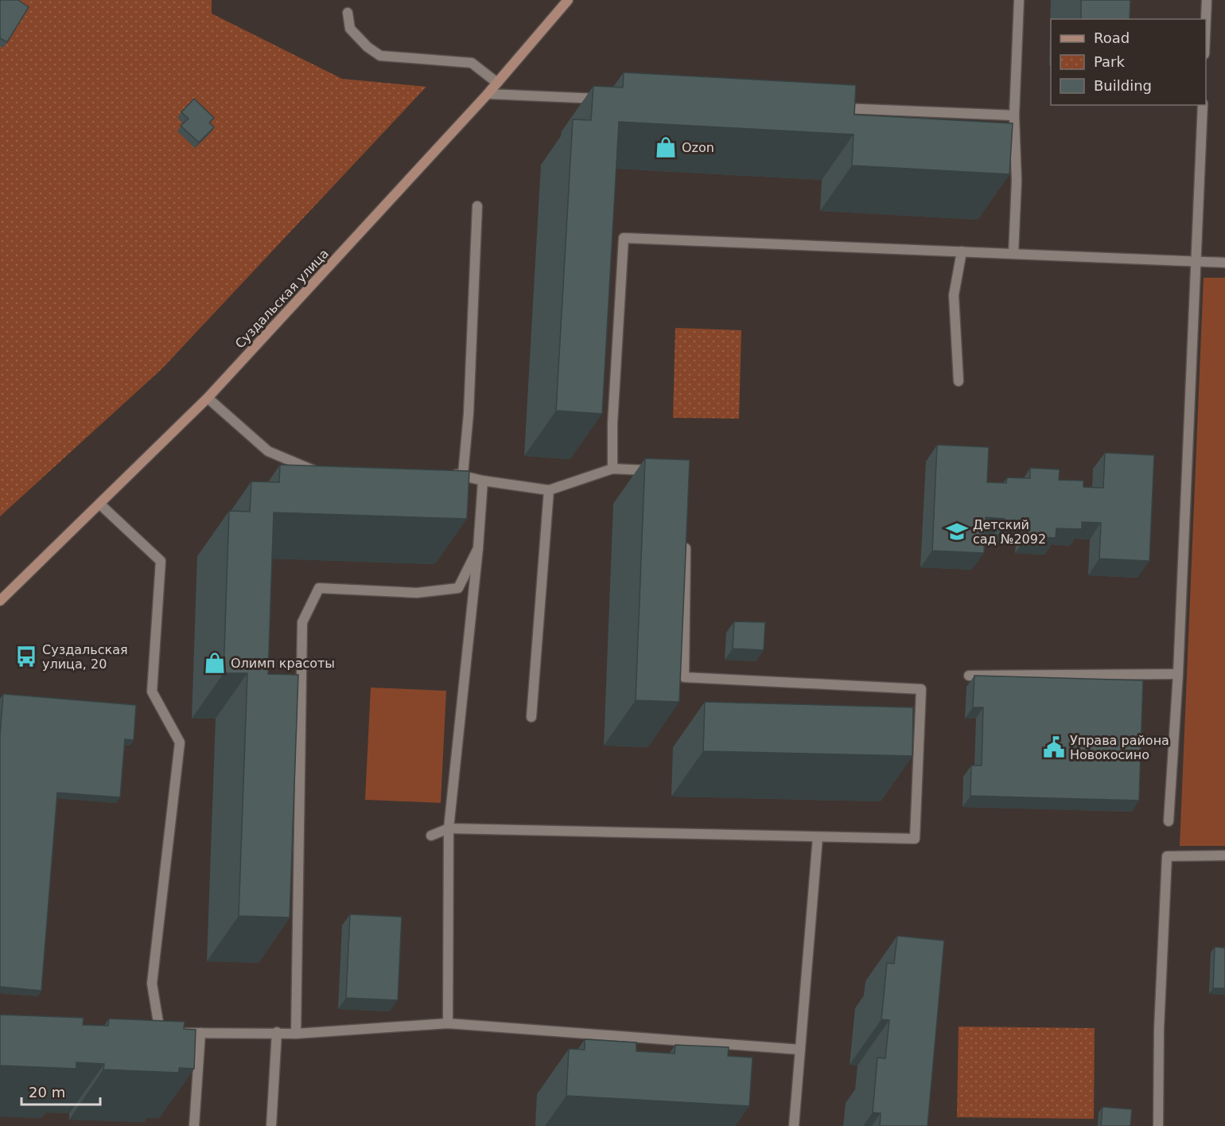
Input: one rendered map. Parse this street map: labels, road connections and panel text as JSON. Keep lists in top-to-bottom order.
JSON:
{
  "streets": {
    "street": ["Суздальская улица"]
  },
  "places": {
    "shop": ["Ozon", "Олимп красоты"],
    "school or university": ["Детский сад №2092"],
    "bus stop": ["Суздальская улица, 20"],
    "public building": ["Управа района Новокосино"]
  },
  "legend": ["Road", "Park", "Building"],
  "scale_bar": "20 m"
}
